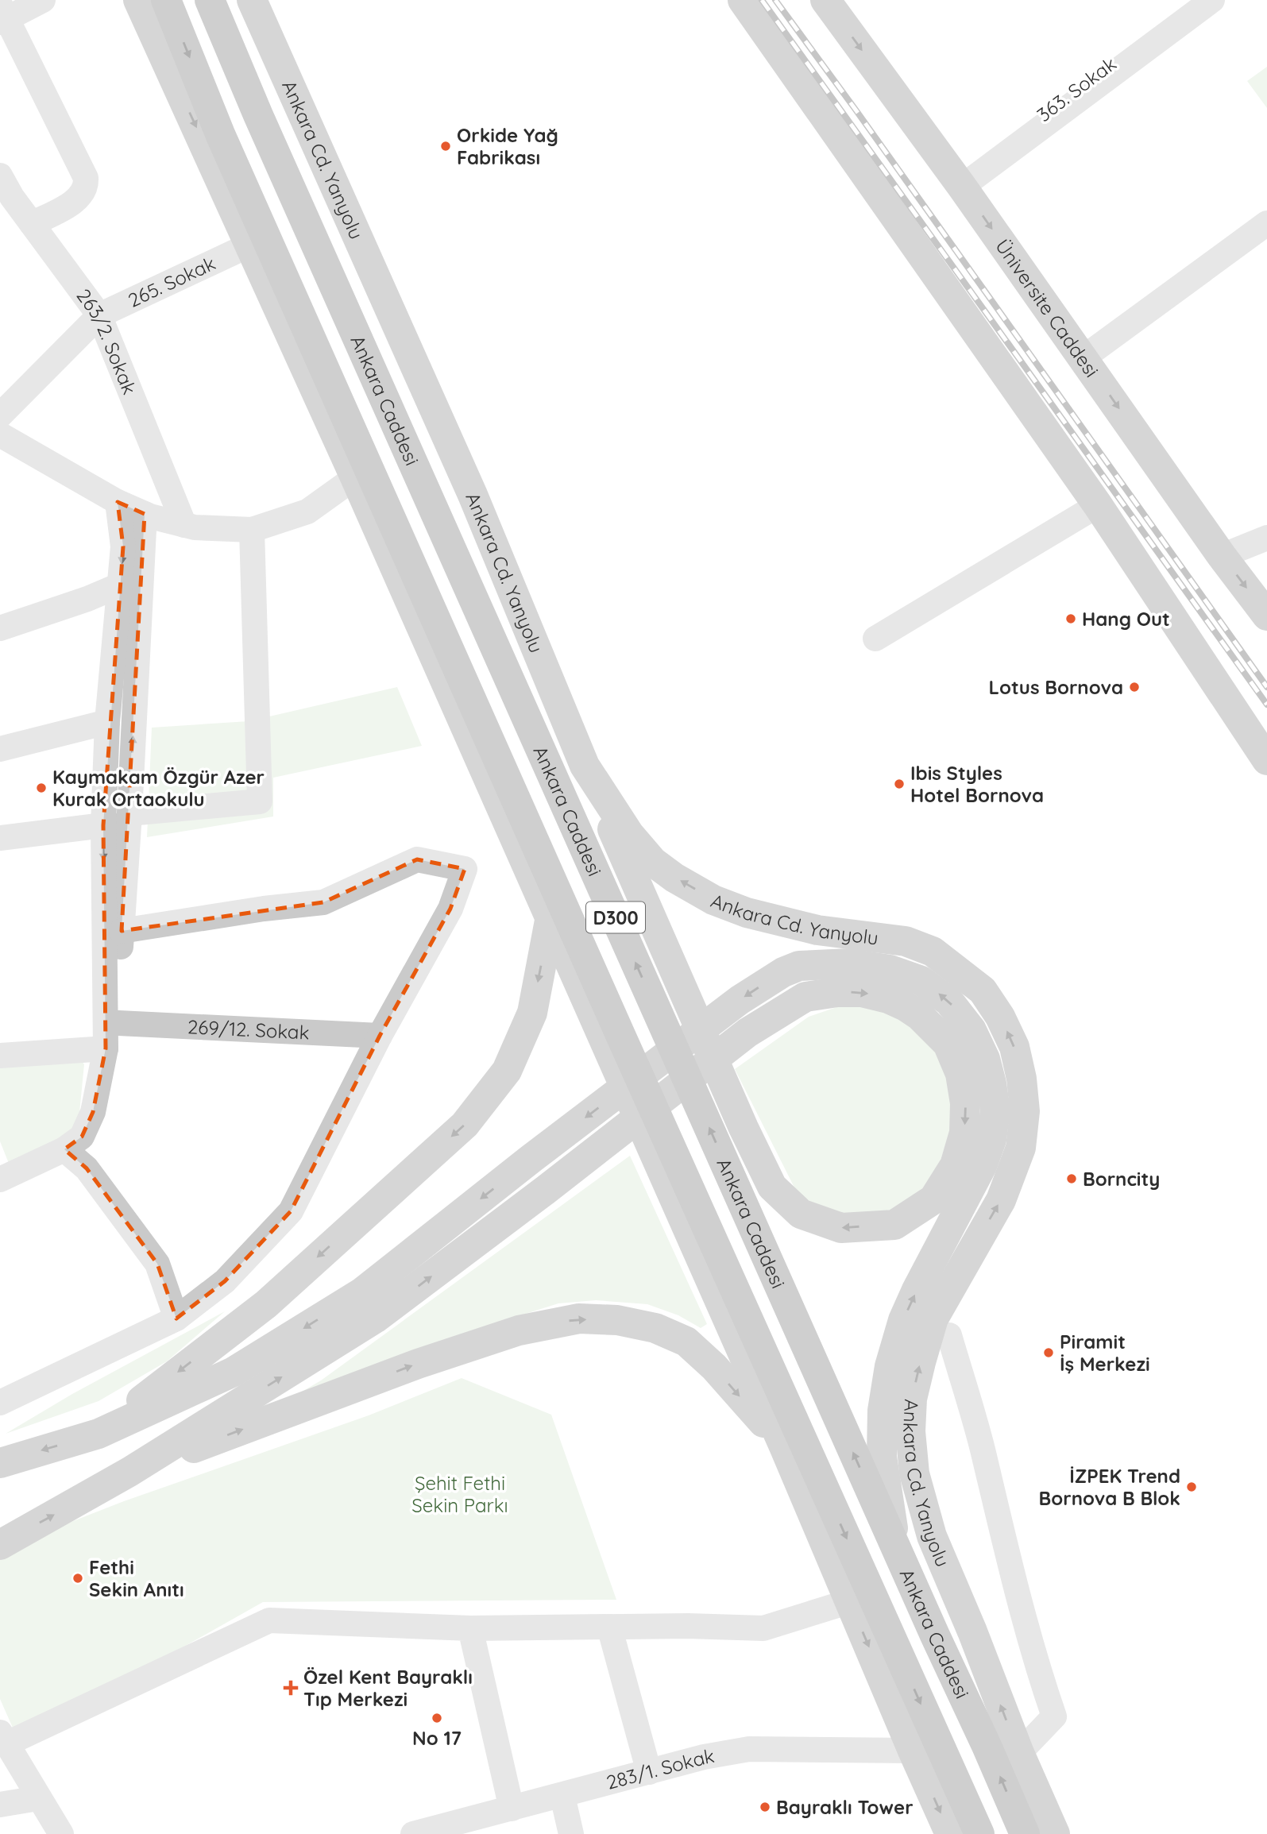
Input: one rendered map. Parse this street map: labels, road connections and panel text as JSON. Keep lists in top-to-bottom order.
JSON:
{
  "streets": {
    "highway": ["Ankara Caddesi", "D300"],
    "main road": ["Ankara Cd. Yanyolu", "Üniversite Caddesi"],
    "street": [
      "363. Sokak",
      "265. Sokak",
      "263/2. Sokak",
      "269/12. Sokak",
      "283/1. Sokak"
    ]
  },
  "crossings": [
    ["363. Sokak", "Üniversite Caddesi"],
    ["265. Sokak", "263/2. Sokak"]
  ],
  "parks": ["Şehit Fethi Sekin Parkı"],
  "places": {
    "other": [
      "Orkide Yağ Fabrikası",
      "Hang Out",
      "Lotus Bornova",
      "Ibis Styles Hotel Bornova",
      "Kaymakam Özgür Azer Kurak Ortaokulu",
      "Borncity",
      "Piramit İş Merkezi",
      "İZPEK Trend Bornova B Blok",
      "Fethi Sekin Anıtı",
      "No 17",
      "Bayraklı Tower"
    ],
    "health": ["Özel Kent Bayraklı Tıp Merkezi"]
  }
}
